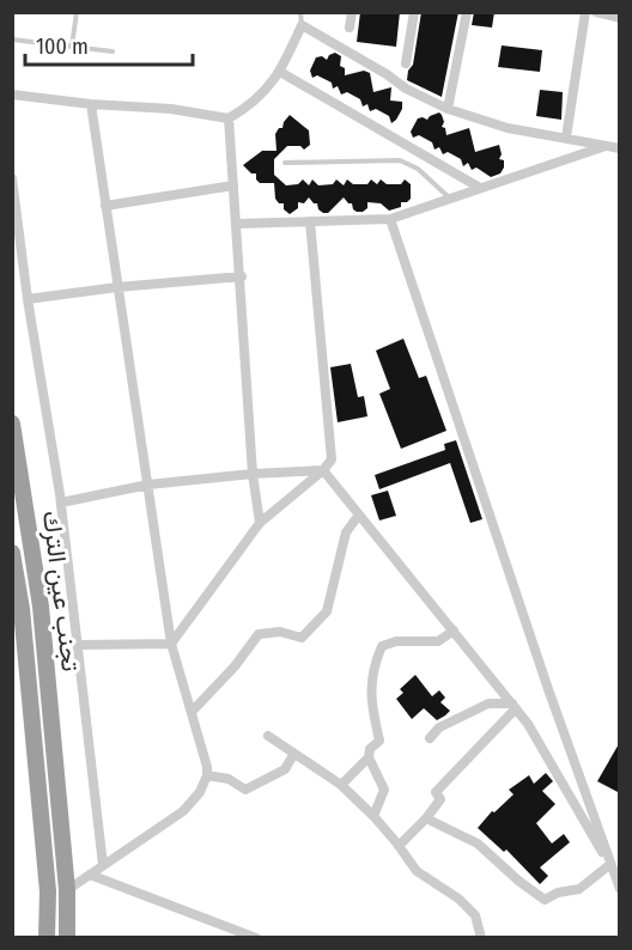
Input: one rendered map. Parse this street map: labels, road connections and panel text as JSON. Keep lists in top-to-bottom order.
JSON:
{
  "streets": {
    "highway": ["تجنب عين الترك"]
  },
  "scale_bar": "100 m"
}
